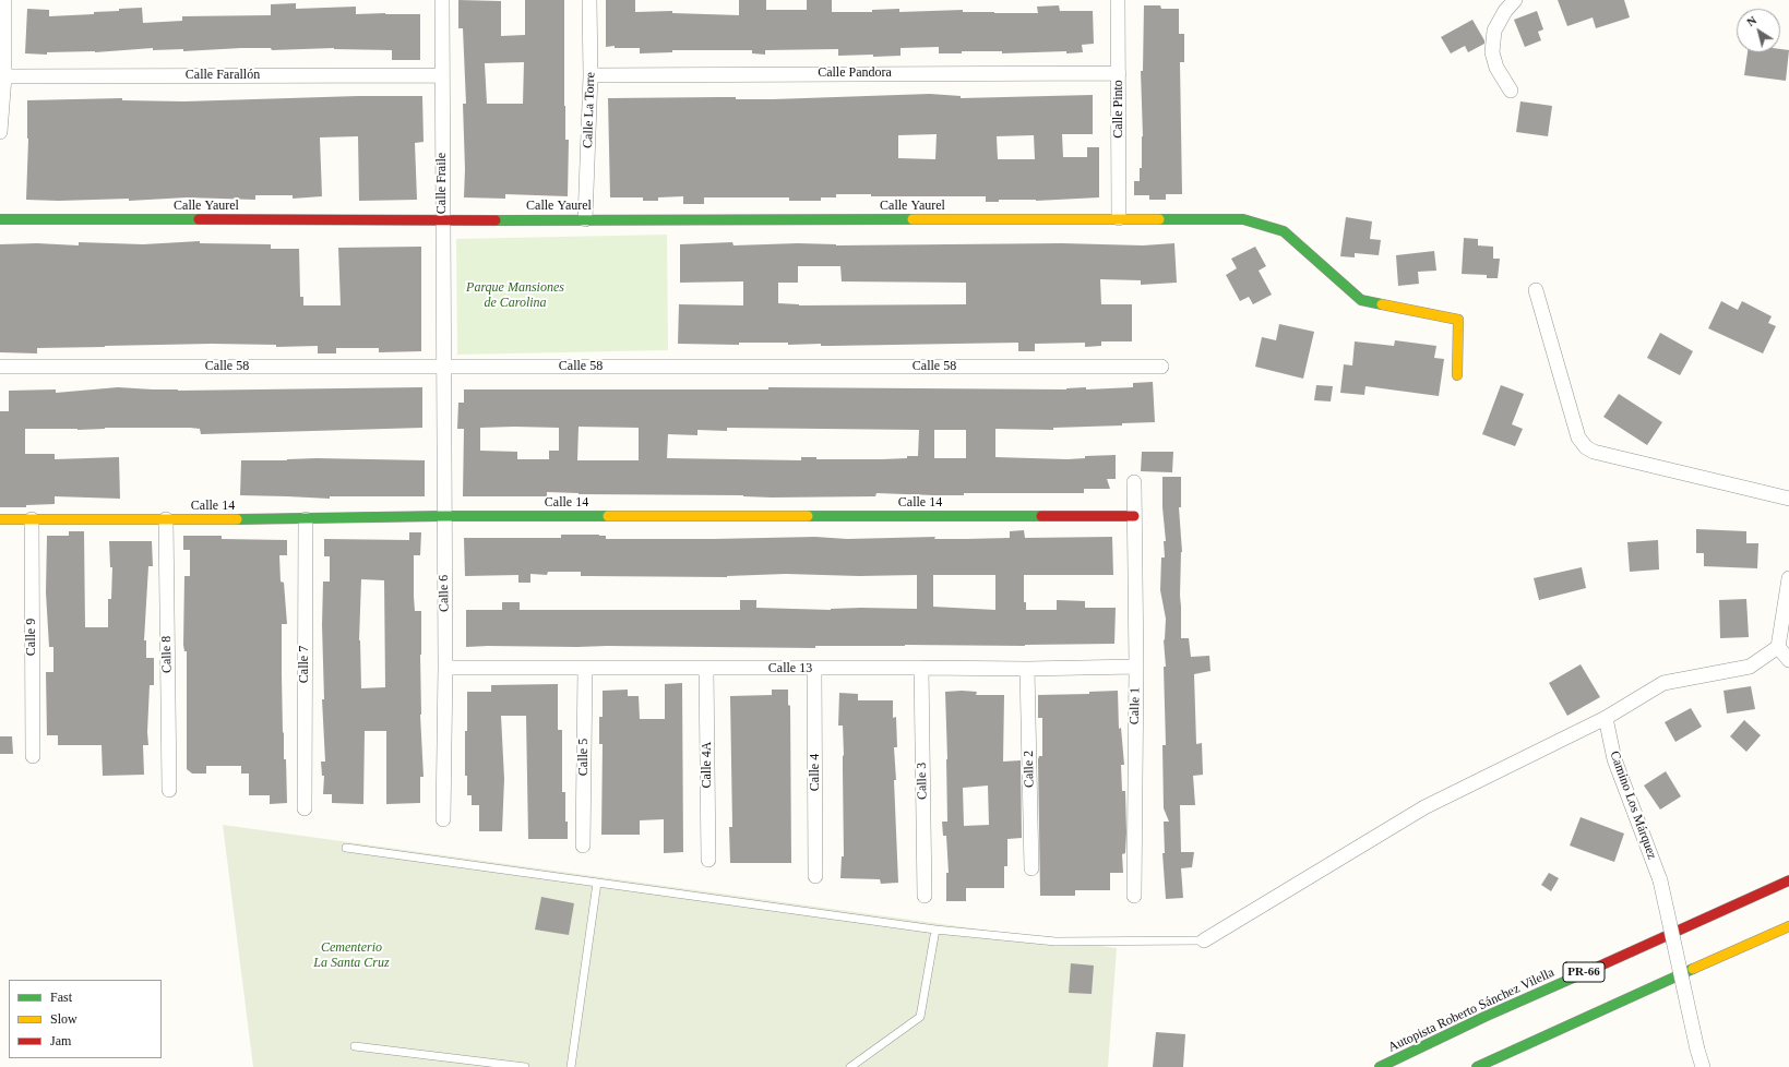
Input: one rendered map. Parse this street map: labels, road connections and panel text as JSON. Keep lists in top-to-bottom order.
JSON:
{
  "streets": {
    "main road": [
      "Calle Yaurel",
      "Calle 14",
      "PR-66",
      "Autopista Roberto Sánchez Vilella"
    ],
    "street": [
      "Calle Pandora",
      "Calle Farallón",
      "Calle Pinto",
      "Calle La Torre",
      "Calle Fraile",
      "Calle 58",
      "Calle 6",
      "Calle 9",
      "Calle 8",
      "Calle 7",
      "Calle 13",
      "Calle 1",
      "Calle 5",
      "Calle 4A",
      "Calle 2",
      "Calle 4",
      "Calle 3",
      "Camino Los Márquez"
    ]
  },
  "crossings": [
    ["Calle Pandora", "Calle Pinto"],
    ["Calle Pandora", "Calle La Torre"],
    ["Calle Farallón", "Calle Fraile"],
    ["Calle Pinto", "Calle Yaurel"],
    ["Calle La Torre", "Calle Yaurel"],
    ["Calle Fraile", "Calle Yaurel"],
    ["Calle Fraile", "Calle 58"],
    ["Calle Fraile", "Calle 6"],
    ["Calle 58", "Calle 6"],
    ["Calle 14", "Calle 6"],
    ["Calle 14", "Calle 9"],
    ["Calle 14", "Calle 8"],
    ["Calle 14", "Calle 7"],
    ["Calle 14", "Calle 1"],
    ["Calle 6", "Calle 13"],
    ["Calle 13", "Calle 1"],
    ["Calle 13", "Calle 5"],
    ["Calle 13", "Calle 4A"],
    ["Calle 13", "Calle 2"],
    ["Calle 13", "Calle 4"],
    ["Calle 13", "Calle 3"]
  ],
  "parks": ["Parque Mansiones de Carolina", "Cementerio La Santa Cruz"],
  "legend": ["Fast", "Slow", "Jam"],
  "north": "top left"
}
